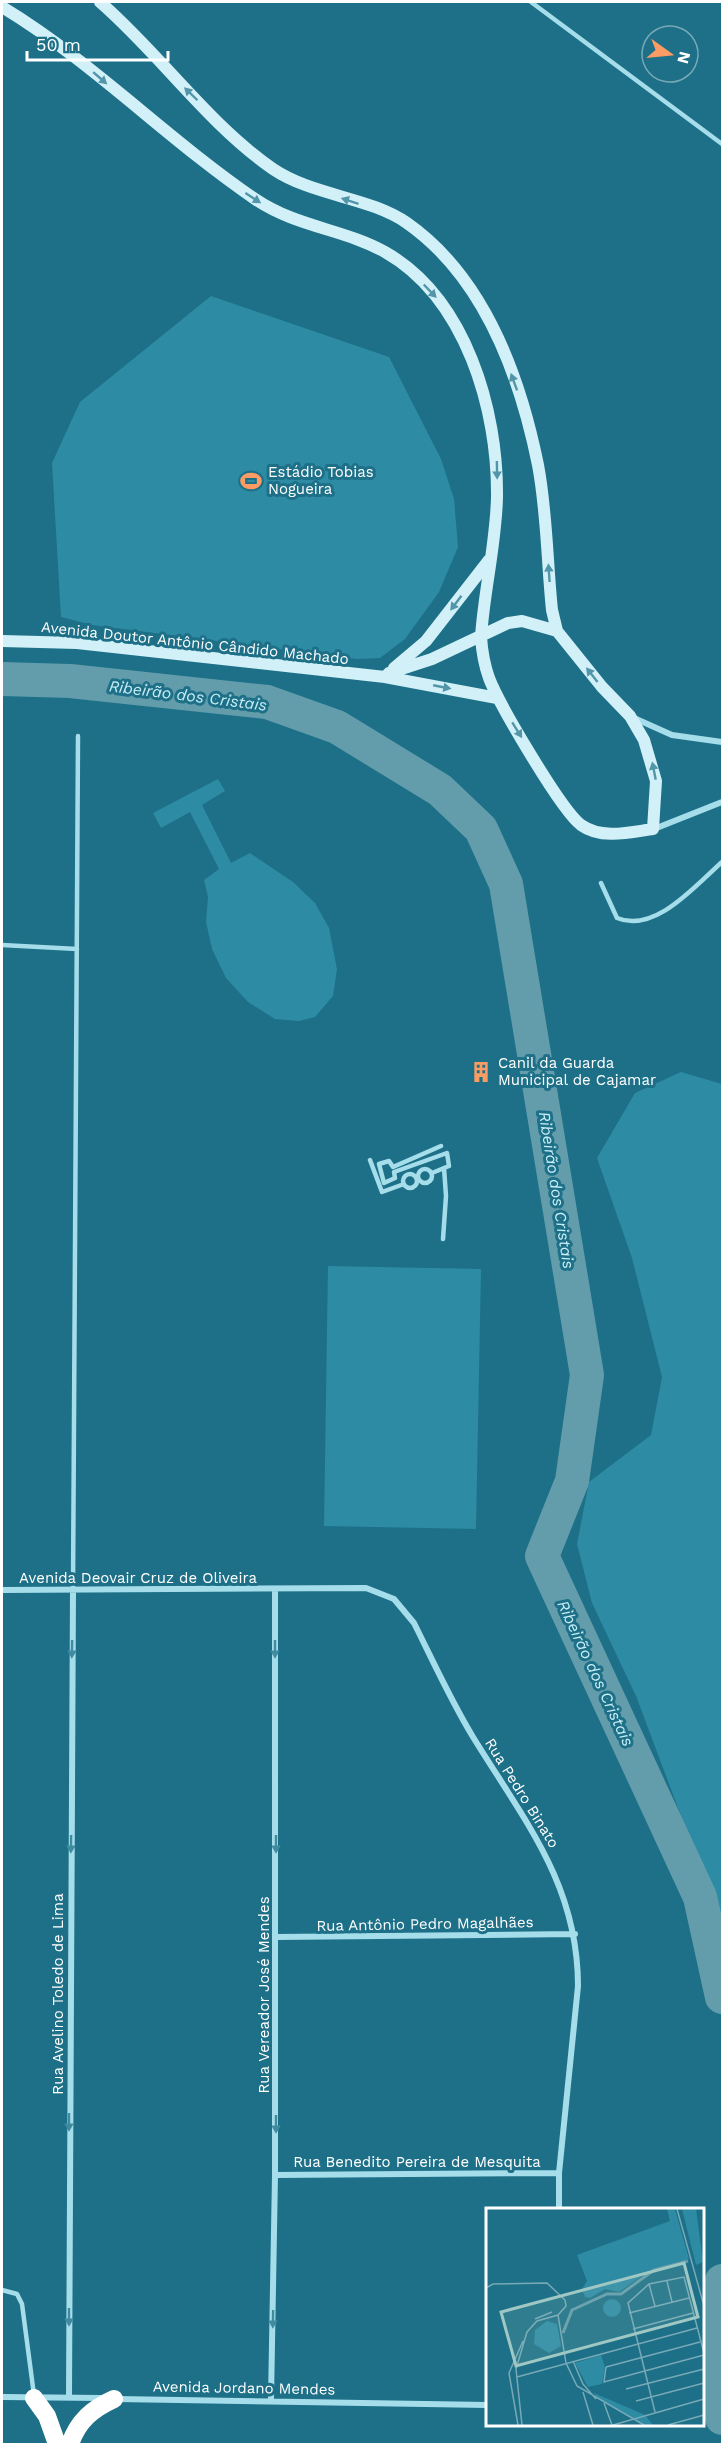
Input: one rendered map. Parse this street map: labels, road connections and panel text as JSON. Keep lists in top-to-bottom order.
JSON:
{
  "streets": {
    "street": [
      "Avenida Doutor Antônio Cândido Machado",
      "Avenida Deovair Cruz de Oliveira",
      "Rua Pedro Binato",
      "Rua Antônio Pedro Magalhães",
      "Rua Avelino Toledo de Lima",
      "Rua Vereador José Mendes",
      "Rua Benedito Pereira de Mesquita",
      "Avenida Jordano Mendes"
    ]
  },
  "crossings": [
    ["Avenida Deovair Cruz de Oliveira", "Rua Pedro Binato"],
    ["Avenida Deovair Cruz de Oliveira", "Rua Avelino Toledo de Lima"],
    ["Avenida Deovair Cruz de Oliveira", "Rua Vereador José Mendes"],
    ["Rua Pedro Binato", "Rua Antônio Pedro Magalhães"],
    ["Rua Pedro Binato", "Rua Vereador José Mendes"],
    ["Rua Pedro Binato", "Rua Benedito Pereira de Mesquita"],
    ["Rua Antônio Pedro Magalhães", "Rua Vereador José Mendes"],
    ["Rua Avelino Toledo de Lima", "Avenida Jordano Mendes"],
    ["Rua Vereador José Mendes", "Rua Benedito Pereira de Mesquita"],
    ["Rua Vereador José Mendes", "Avenida Jordano Mendes"]
  ],
  "one_way": ["Rua Avelino Toledo de Lima", "Rua Vereador José Mendes"],
  "water": ["Ribeirão dos Cristais"],
  "places": {
    "sports": ["Estádio Tobias Nogueira"],
    "building": ["Canil da Guarda Municipal de Cajamar"]
  },
  "scale_bar": "50 m",
  "north": "right"
}
